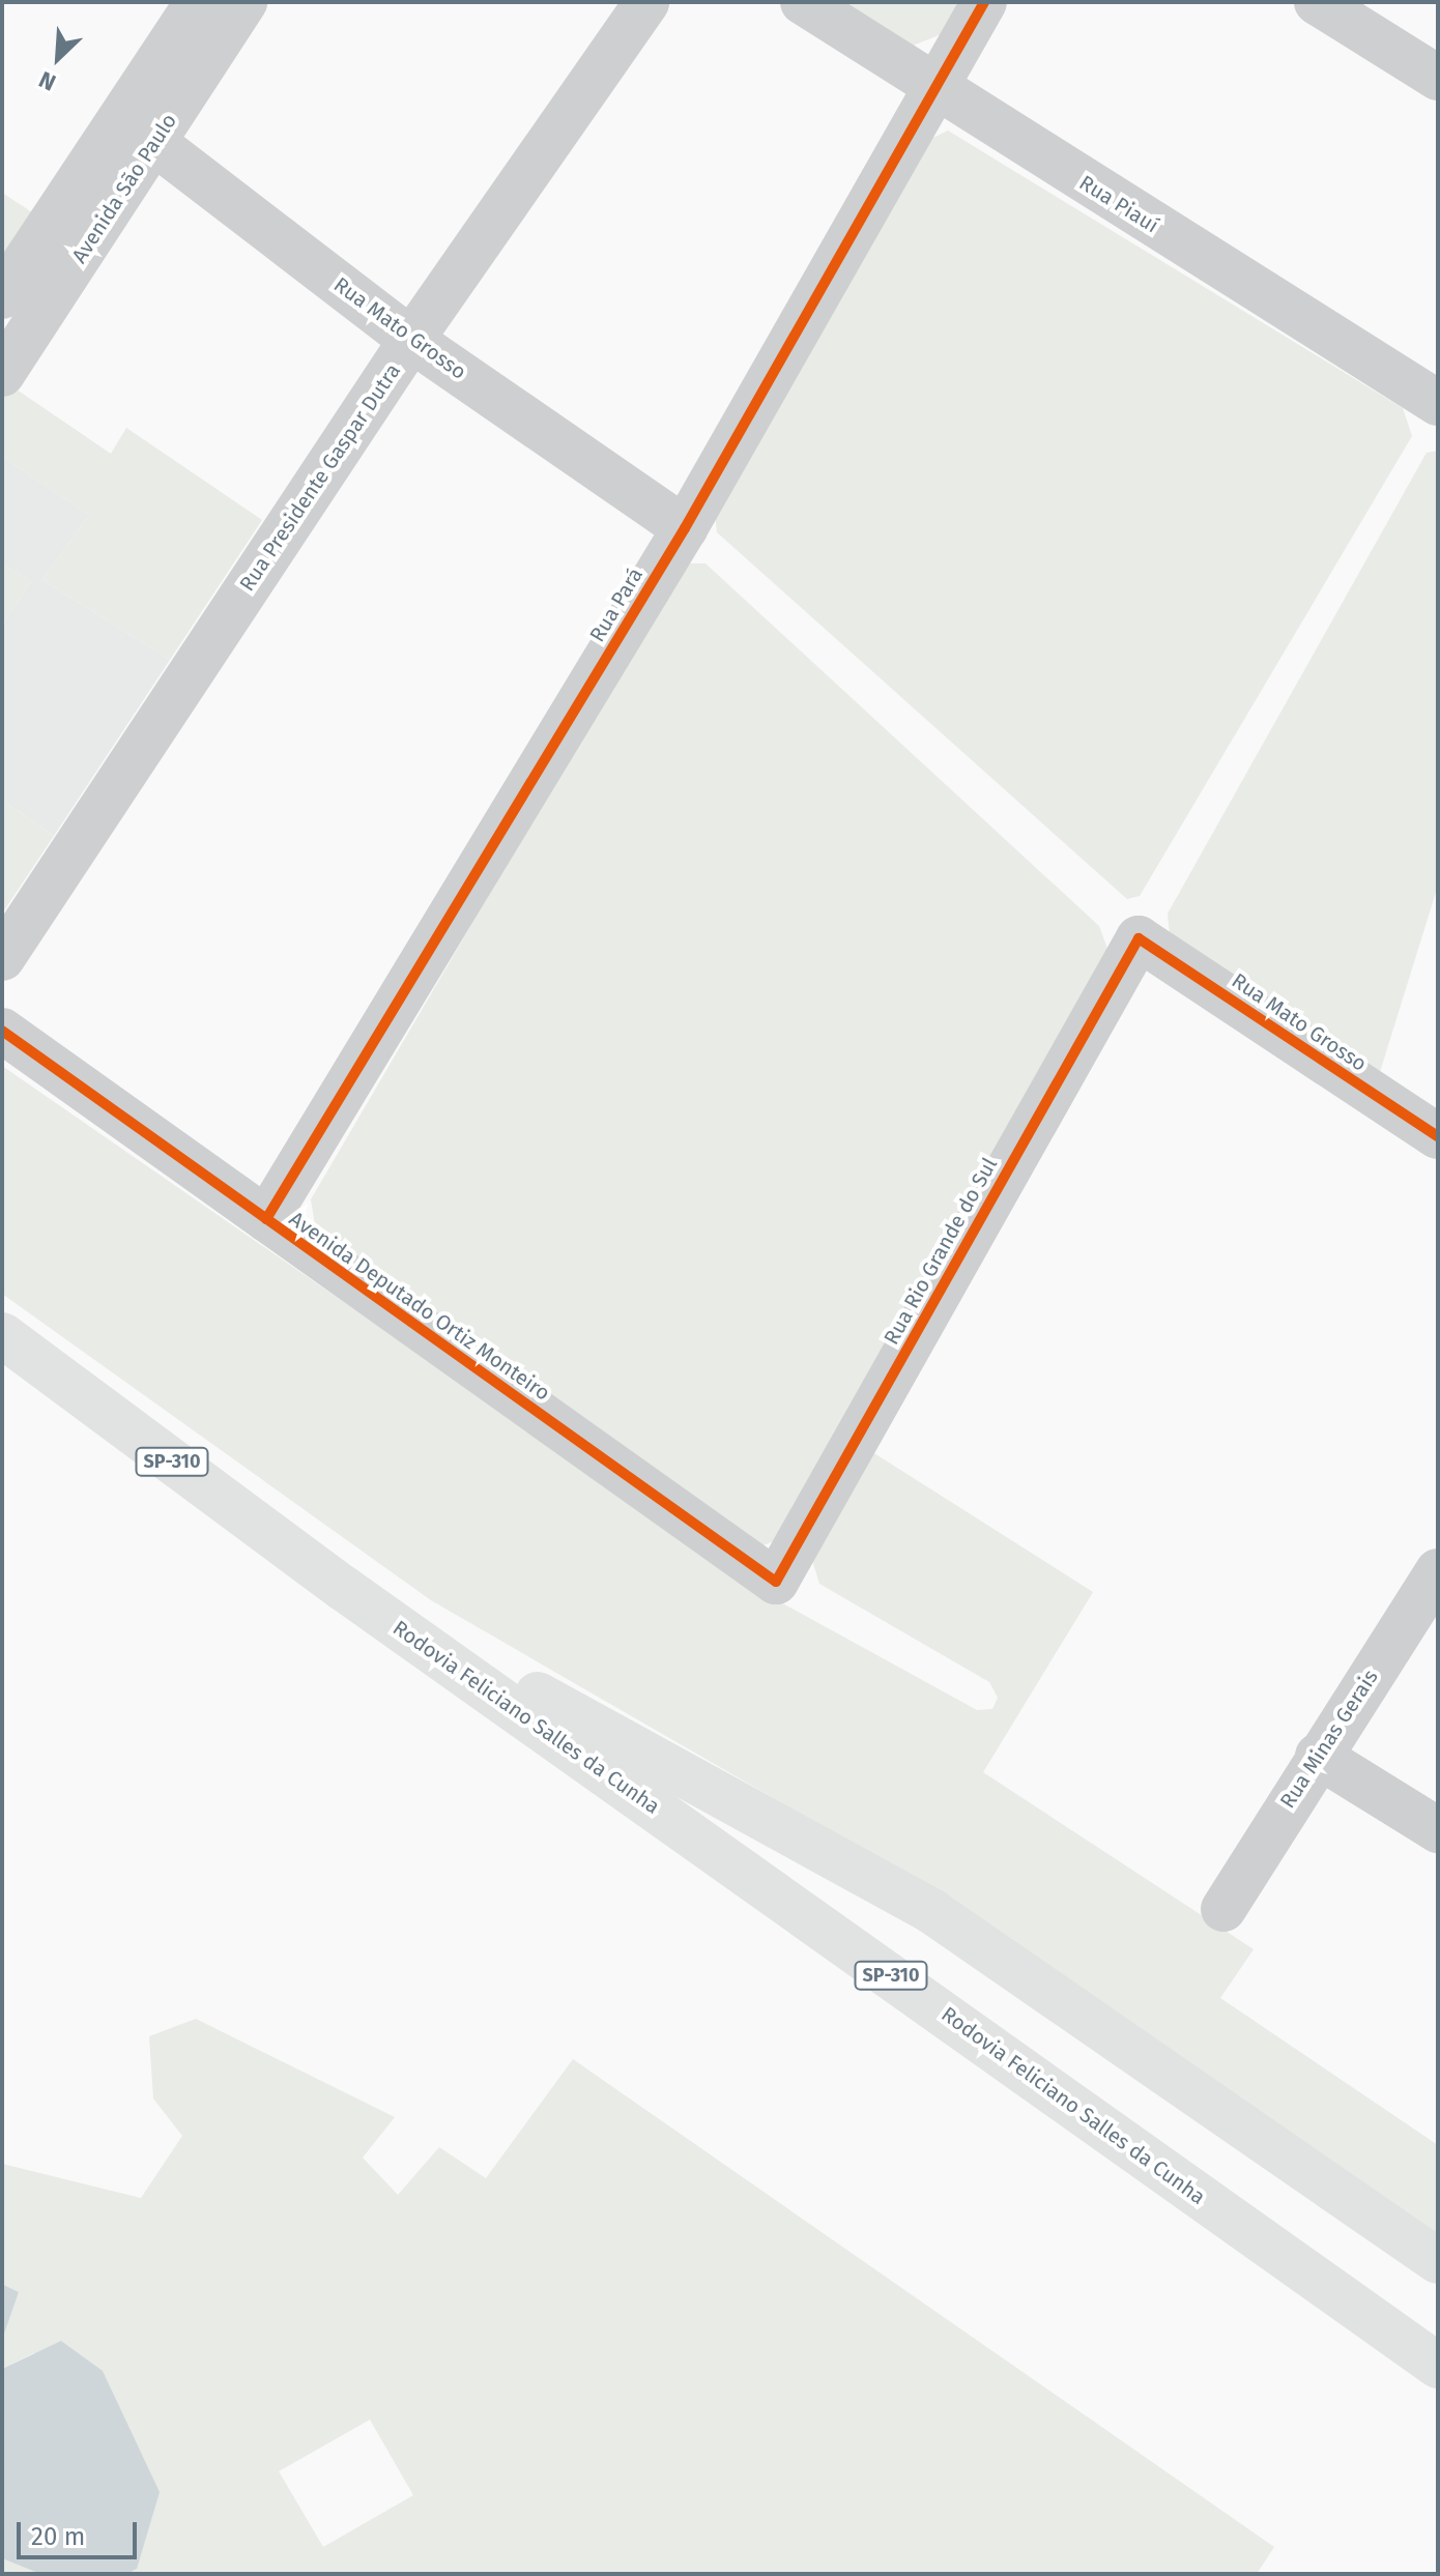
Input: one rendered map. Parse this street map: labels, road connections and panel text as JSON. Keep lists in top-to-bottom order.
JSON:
{
  "streets": {
    "main road": ["SP-310", "Rodovia Feliciano Salles da Cunha"],
    "street": [
      "Avenida São Paulo",
      "Rua Piauí",
      "Rua Mato Grosso",
      "Rua Presidente Gaspar Dutra",
      "Rua Pará",
      "Rua Rio Grande do Sul",
      "Avenida Deputado Ortiz Monteiro",
      "Rua Minas Gerais"
    ]
  },
  "crossings": [
    ["Avenida São Paulo", "Rua Mato Grosso"],
    ["Rua Piauí", "Rua Pará"],
    ["Rua Mato Grosso", "Rua Presidente Gaspar Dutra"],
    ["Rua Mato Grosso", "Rua Pará"],
    ["Rua Mato Grosso", "Rua Rio Grande do Sul"],
    ["Rua Pará", "Avenida Deputado Ortiz Monteiro"],
    ["Rua Rio Grande do Sul", "Avenida Deputado Ortiz Monteiro"]
  ],
  "scale_bar": "20 m",
  "north": "bottom left"
}
